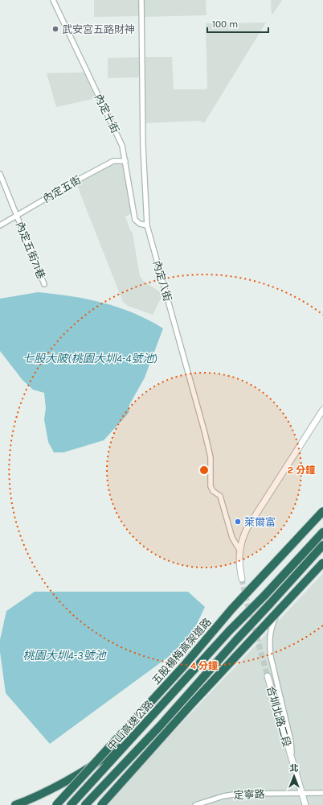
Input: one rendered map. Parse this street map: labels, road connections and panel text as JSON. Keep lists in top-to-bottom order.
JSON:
{
  "streets": {
    "highway": ["五股楊梅高架道路", "中山高速公路"],
    "street": [
      "內定十街",
      "內定五街",
      "內定五街71巷",
      "內定八街",
      "合圳北路二段",
      "定寧路"
    ]
  },
  "crossings": [
    ["內定十街", "內定五街"],
    ["內定十街", "內定八街"],
    ["內定五街", "內定五街71巷"],
    ["合圳北路二段", "定寧路"]
  ],
  "water": ["七股大陂(桃園大圳4-4號池)", "桃園大圳4-3號池"],
  "places": ["武安宮五路財神", "萊爾富"],
  "scale_bar": "100 m",
  "north": "top",
  "rings": ["2 分鐘", "4 分鐘"]
}
